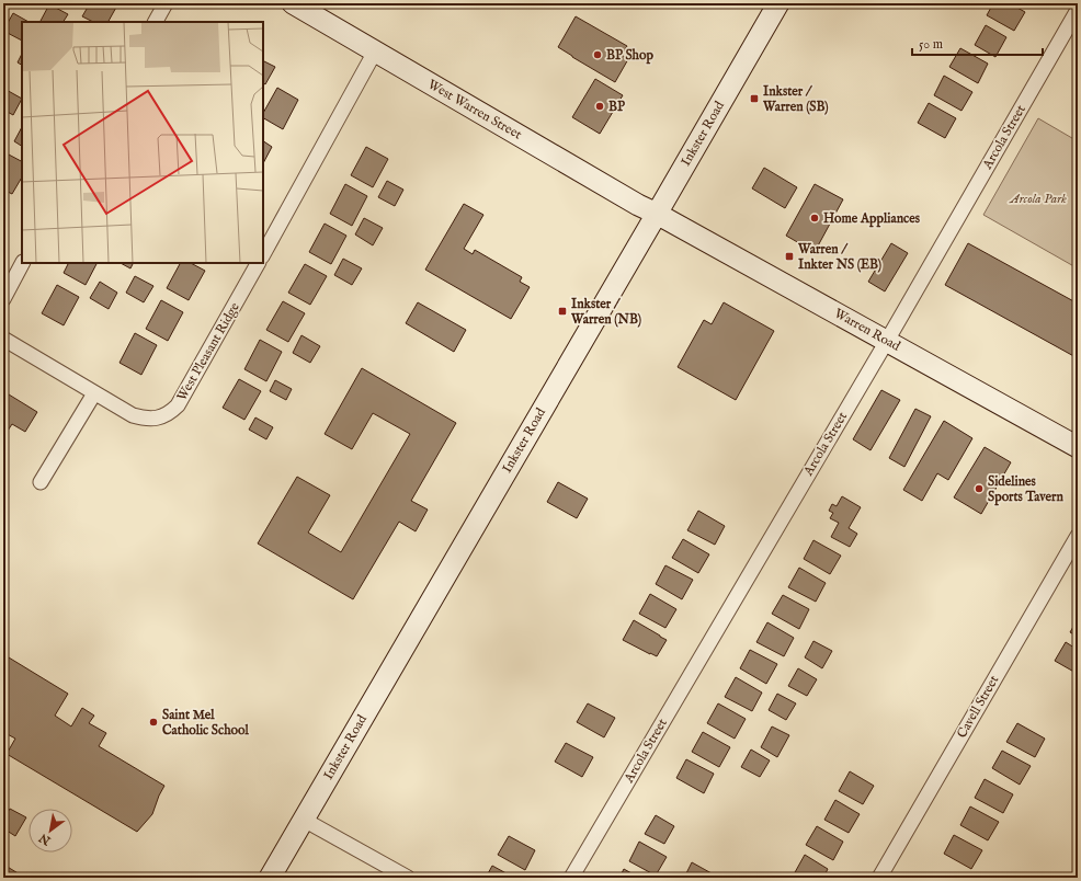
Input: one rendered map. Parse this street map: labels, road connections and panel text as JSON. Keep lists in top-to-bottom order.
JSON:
{
  "streets": {
    "main road": ["West Warren Street", "Inkster Road", "Warren Road"],
    "street": ["Arcola Street", "West Pleasant Ridge", "Cavell Street"]
  },
  "crossings": [
    ["West Warren Street", "Inkster Road"],
    ["West Warren Street", "Warren Road"],
    ["Inkster Road", "Warren Road"],
    ["Arcola Street", "Warren Road"]
  ],
  "parks": ["Arcola Park"],
  "places": {
    "other": [
      "BP Shop",
      "BP",
      "Home Appliances",
      "Sidelines Sports Tavern",
      "Saint Mel Catholic School"
    ],
    "transit": ["Inkster / Warren (SB)", "Warren / Inkter NS (EB)", "Inkster / Warren (NB)"]
  },
  "scale_bar": "50 m",
  "north": "bottom left"
}
